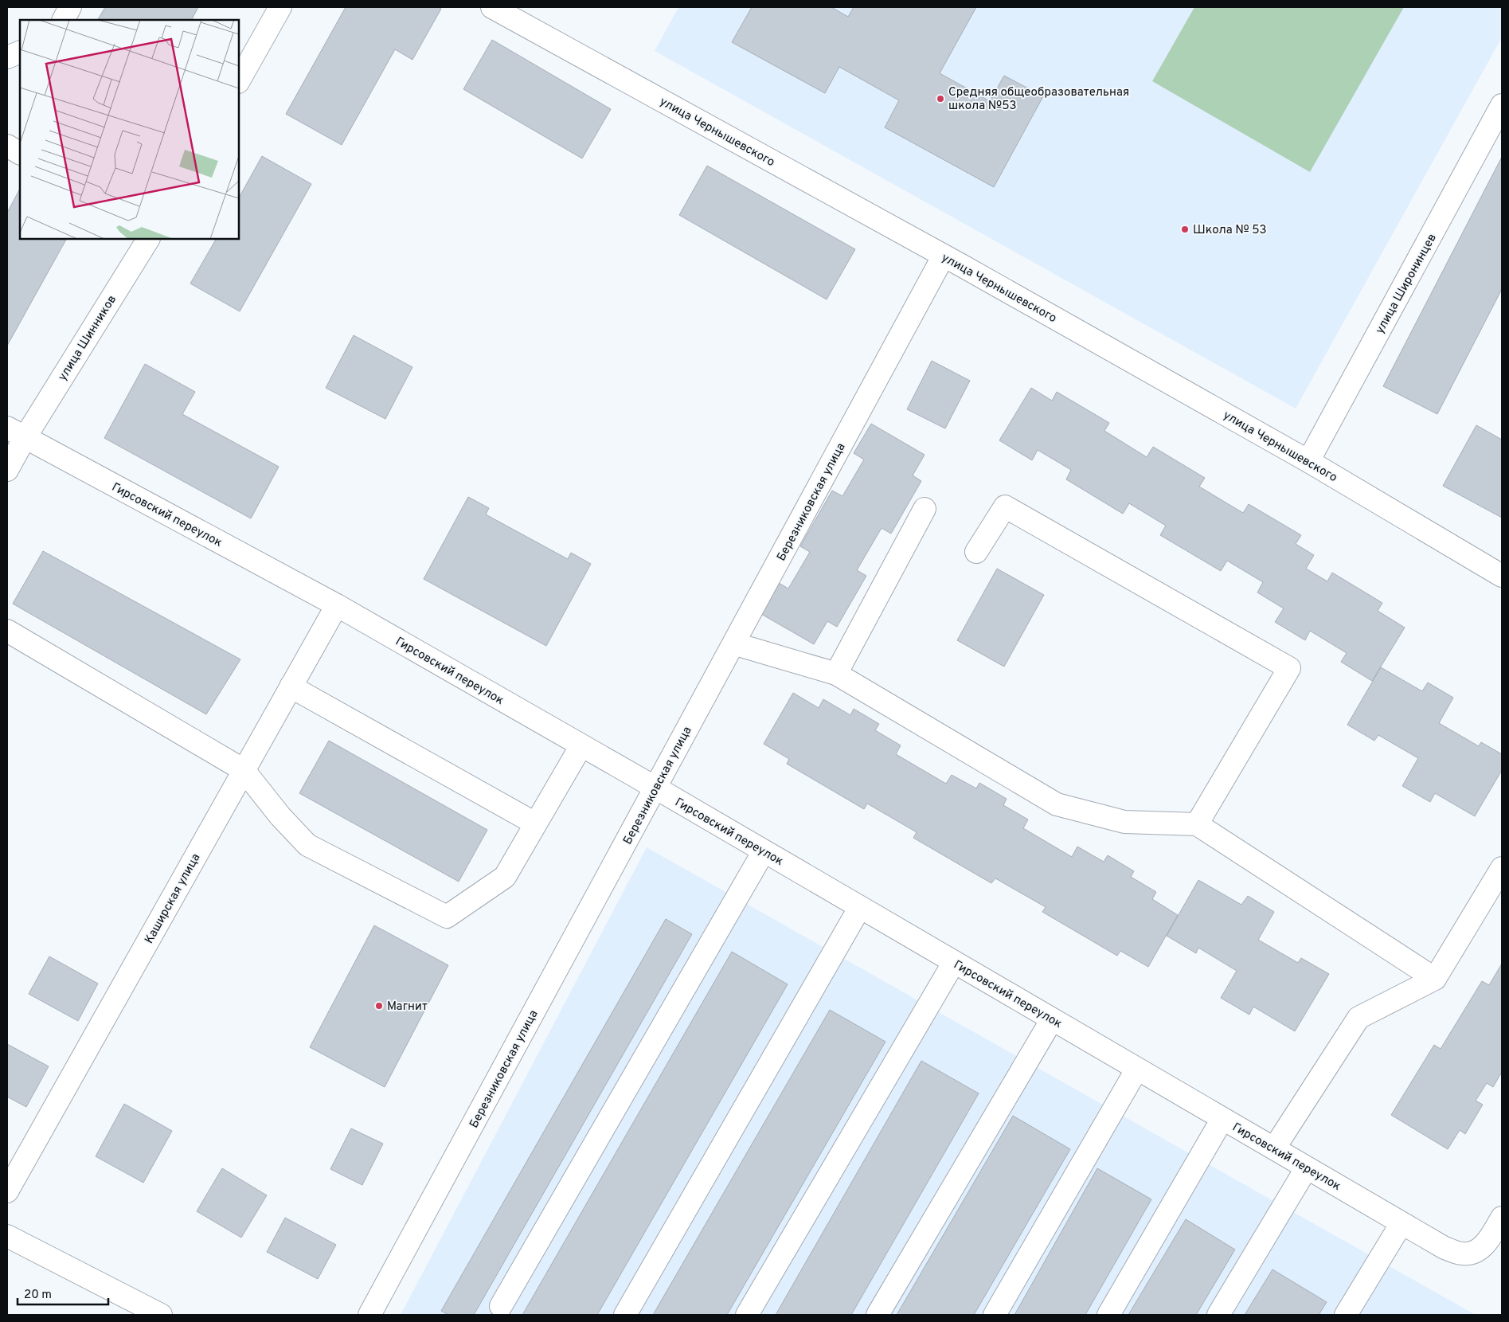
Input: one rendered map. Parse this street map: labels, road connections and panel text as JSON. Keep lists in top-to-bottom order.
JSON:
{
  "streets": {
    "street": [
      "улица Чернышевского",
      "улица Широнинцев",
      "улица Шинников",
      "Березниковская улица",
      "Гирсовский переулок",
      "Каширская улица"
    ]
  },
  "crossings": [
    ["улица Чернышевского", "улица Широнинцев"],
    ["улица Чернышевского", "Березниковская улица"],
    ["улица Шинников", "Гирсовский переулок"],
    ["Березниковская улица", "Гирсовский переулок"],
    ["Гирсовский переулок", "Каширская улица"]
  ],
  "places": ["Средняя общеобразовательная школа №53", "Школа № 53", "Магнит"],
  "scale_bar": "20 m"
}
